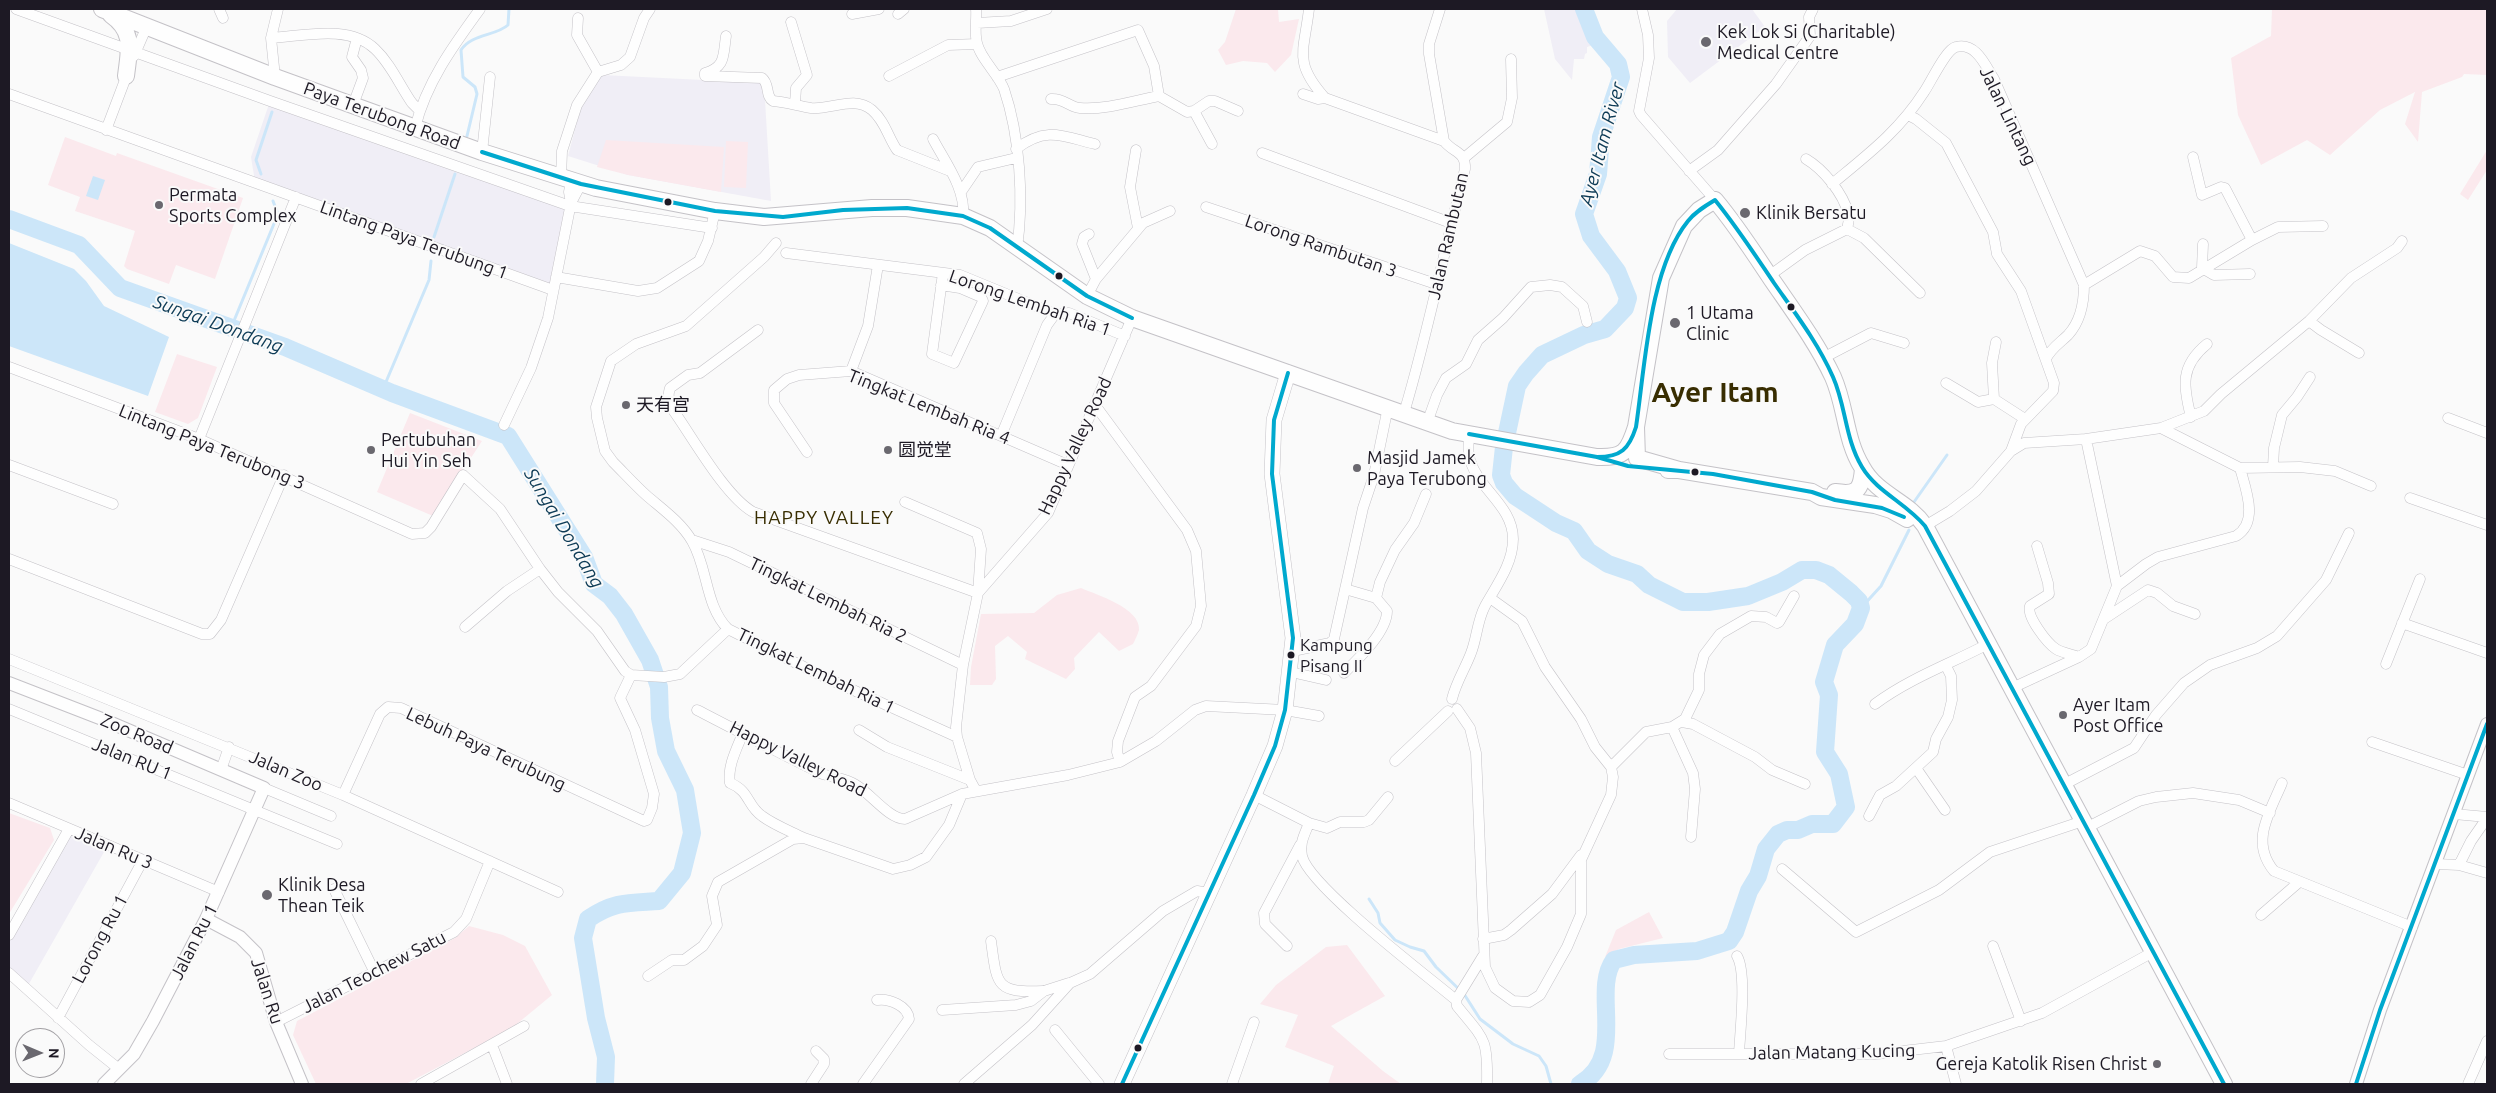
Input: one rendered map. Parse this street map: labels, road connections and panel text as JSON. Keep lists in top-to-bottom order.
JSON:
{
  "streets": {
    "main road": ["Paya Terubong Road"],
    "street": [
      "Jalan Lintang",
      "Jalan Rambutan",
      "Lintang Paya Terubung 1",
      "Lorong Rambutan 3",
      "Lorong Lembah Ria 1",
      "Tingkat Lembah Ria 4",
      "Happy Valley Road",
      "Lintang Paya Terubong 3",
      "Tingkat Lembah Ria 2",
      "Tingkat Lembah Ria 1",
      "Zoo Road",
      "Lebuh Paya Terubung",
      "Jalan RU 1",
      "Jalan Zoo",
      "Jalan Ru 3",
      "Lorong Ru 1",
      "Jalan Ru 1",
      "Jalan Teochew Satu",
      "Jalan Ru",
      "Jalan Matang Kucing"
    ]
  },
  "crossings": [
    ["Paya Terubong Road", "Jalan Rambutan"],
    ["Paya Terubong Road", "Happy Valley Road"],
    ["Jalan Rambutan", "Lorong Rambutan 3"],
    ["Lorong Lembah Ria 1", "Happy Valley Road"],
    ["Tingkat Lembah Ria 4", "Happy Valley Road"],
    ["Happy Valley Road", "Tingkat Lembah Ria 2"],
    ["Happy Valley Road", "Tingkat Lembah Ria 1"],
    ["Tingkat Lembah Ria 2", "Tingkat Lembah Ria 1"],
    ["Zoo Road", "Jalan Ru 1"],
    ["Lebuh Paya Terubung", "Jalan Zoo"],
    ["Jalan RU 1", "Jalan Ru 1"],
    ["Jalan Zoo", "Jalan Teochew Satu"],
    ["Jalan Ru 3", "Lorong Ru 1"],
    ["Jalan Ru 3", "Jalan Ru 1"],
    ["Jalan Ru 1", "Jalan Ru"],
    ["Jalan Teochew Satu", "Jalan Ru"]
  ],
  "districts": ["Ayer Itam", "HAPPY VALLEY"],
  "water": ["Ayer Itam River", "Sungai Dondang"],
  "places": [
    "Kek Lok Si (Charitable) Medical Centre",
    "Permata Sports Complex",
    "Klinik Bersatu",
    "1 Utama Clinic",
    "天有宫",
    "Pertubuhan Hui Yin Seh",
    "圆觉堂",
    "Masjid Jamek Paya Terubong",
    "Kampung Pisang II",
    "Ayer Itam Post Office",
    "Klinik Desa Thean Teik",
    "Gereja Katolik Risen Christ"
  ],
  "north": "right"
}
